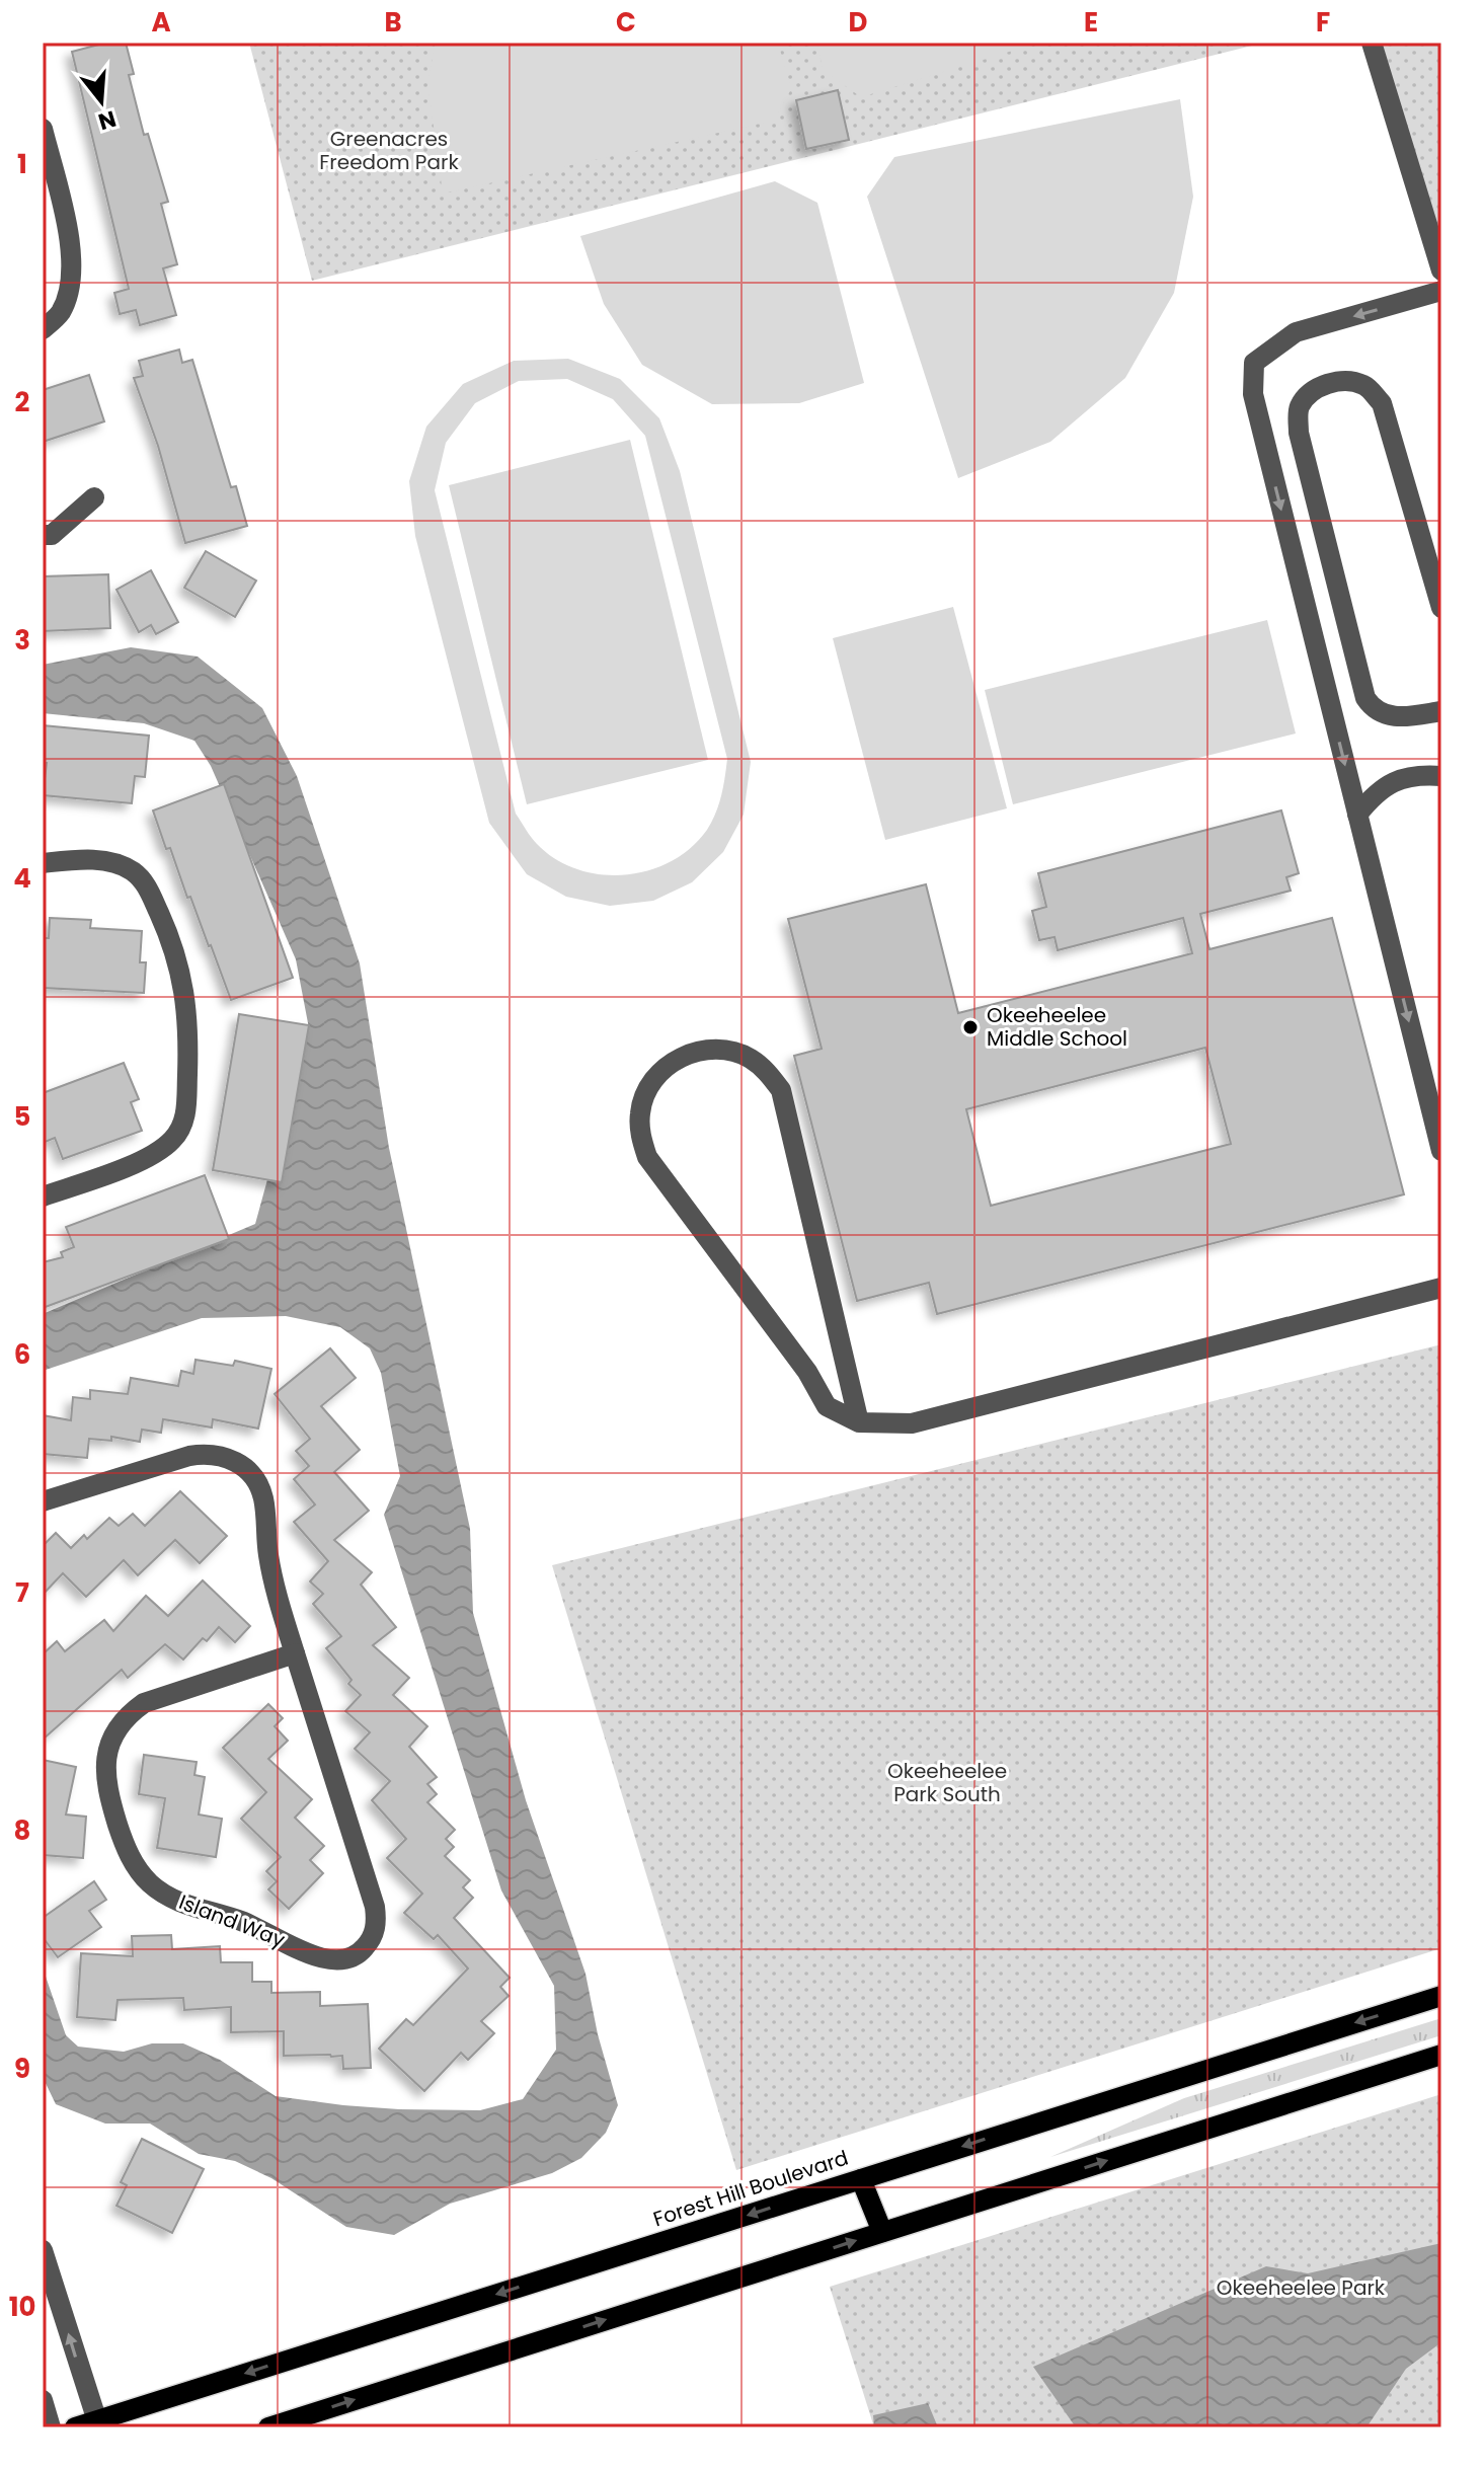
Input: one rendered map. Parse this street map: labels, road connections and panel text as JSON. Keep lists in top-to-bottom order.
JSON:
{
  "streets": {
    "main road": ["Forest Hill Boulevard"],
    "street": ["Island Way"]
  },
  "parks": ["Greenacres Freedom Park", "Okeeheelee Park South", "Okeeheelee Park"],
  "places": ["Okeeheelee Middle School"],
  "north": "bottom",
  "grid": {
    "columns": [
      "A",
      "B",
      "C",
      "D",
      "E",
      "F"
    ],
    "rows": [
      "1",
      "2",
      "3",
      "4",
      "5",
      "6",
      "7",
      "8",
      "9",
      "10"
    ]
  }
}
